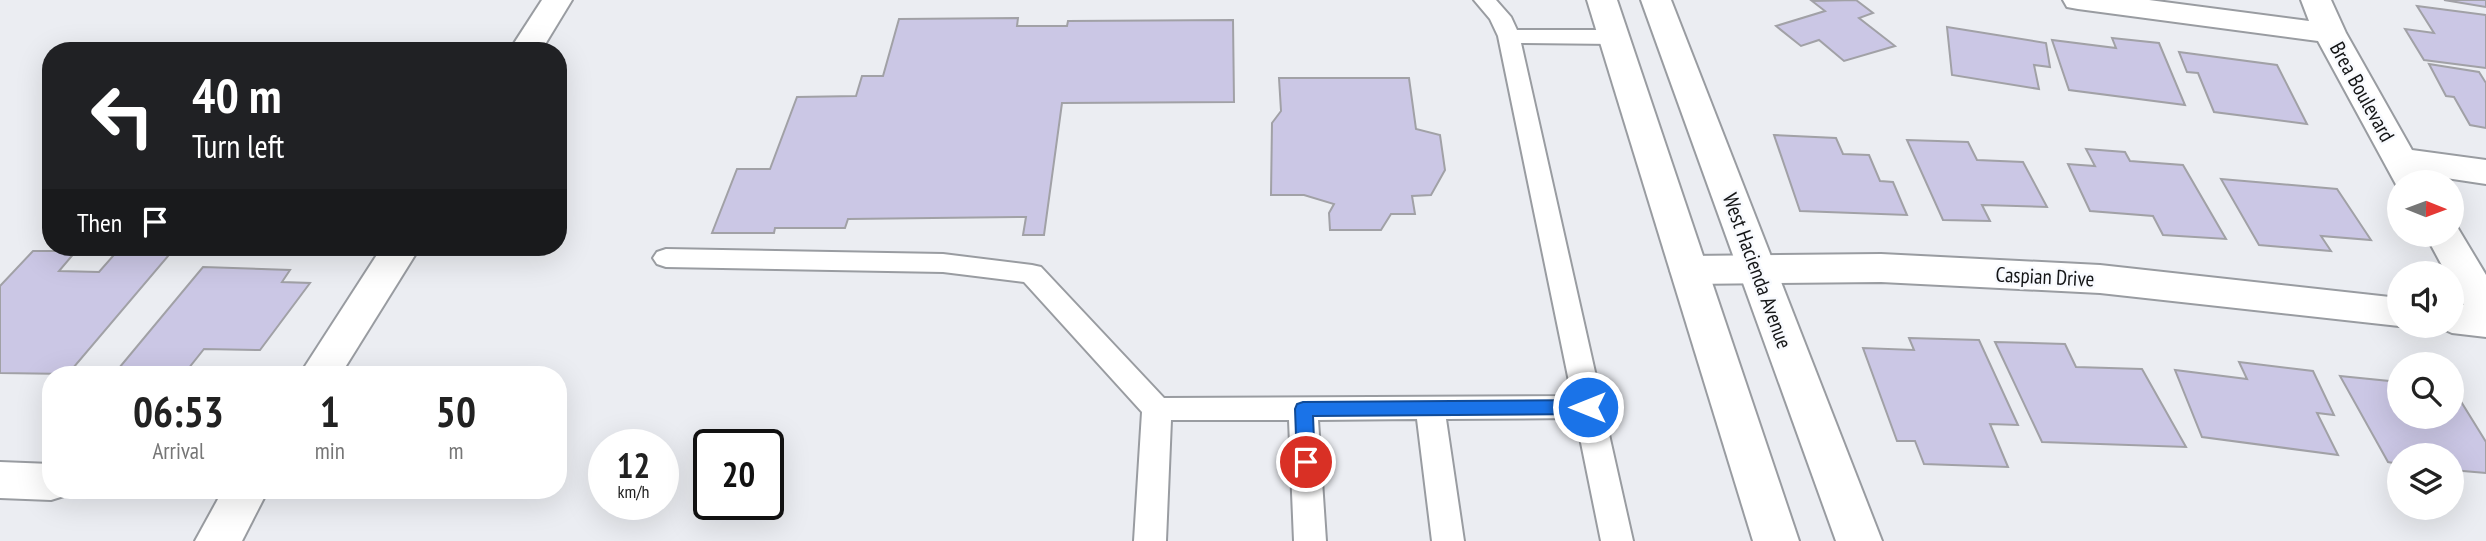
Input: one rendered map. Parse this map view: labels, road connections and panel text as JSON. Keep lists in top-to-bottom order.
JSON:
{
  "streets": {
    "street": ["Brea Boulevard", "West Hacienda Avenue", "Caspian Drive"]
  },
  "crossings": [
    ["West Hacienda Avenue", "Caspian Drive"]
  ],
  "north": "right",
  "page": {
    "turn": ["40 m", "Turn left"],
    "then": "Then",
    "eta": [
      "06:53",
      "Arrival",
      "1",
      "min",
      "50",
      "m"
    ],
    "speed": "12 km/h",
    "limit": "20"
  }
}
